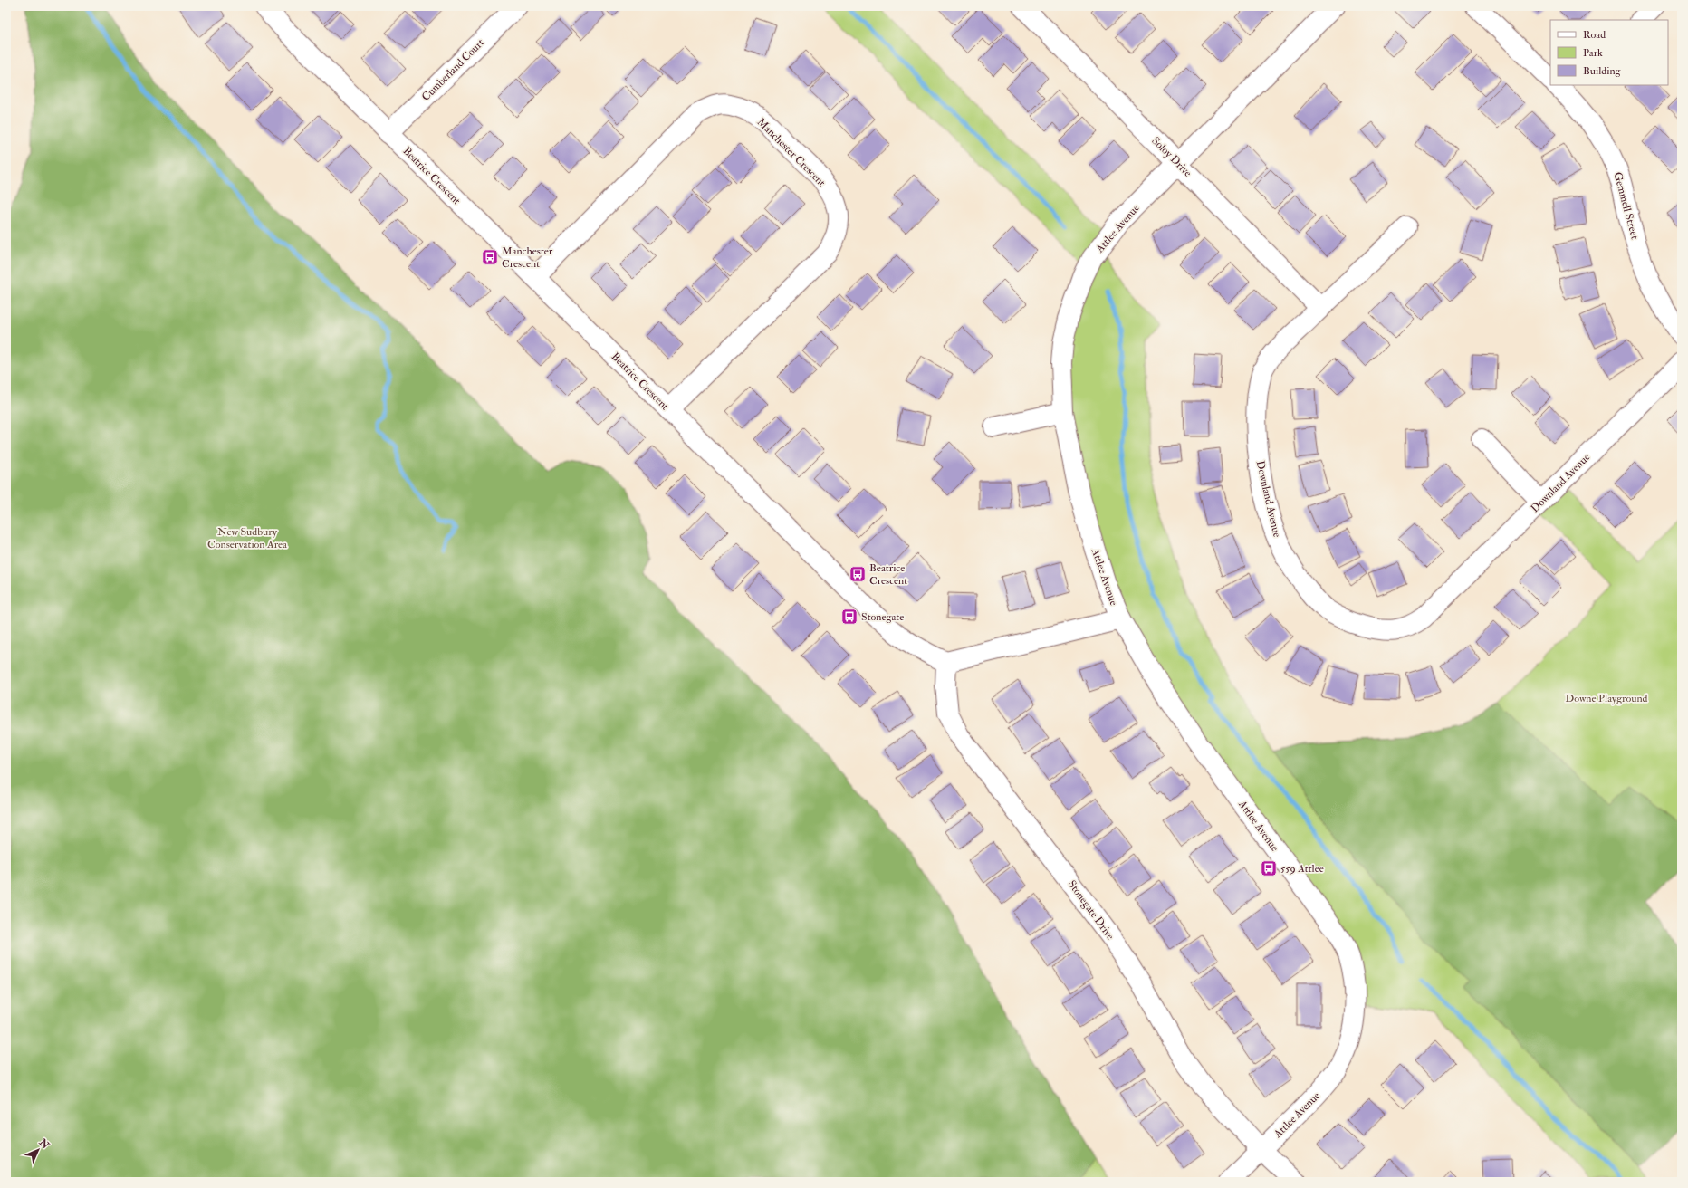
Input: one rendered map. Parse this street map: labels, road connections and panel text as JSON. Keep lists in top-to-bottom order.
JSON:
{
  "streets": {
    "street": [
      "Cumberland Court",
      "Manchester Crescent",
      "Soloy Drive",
      "Beatrice Crescent",
      "Gemmell Street",
      "Attlee Avenue",
      "Downland Avenue",
      "Stonegate Drive"
    ]
  },
  "crossings": [
    ["Cumberland Court", "Beatrice Crescent"],
    ["Manchester Crescent", "Beatrice Crescent"],
    ["Soloy Drive", "Attlee Avenue"],
    ["Soloy Drive", "Downland Avenue"],
    ["Beatrice Crescent", "Stonegate Drive"],
    ["Attlee Avenue", "Stonegate Drive"]
  ],
  "parks": ["New Sudbury Conservation Area", "Downe Playground"],
  "places": {
    "bus stop": [
      "Manchester Crescent",
      "Beatrice Crescent",
      "Stonegate",
      "559 Attlee"
    ]
  },
  "legend": ["Road", "Park", "Building"],
  "north": "top right"
}
